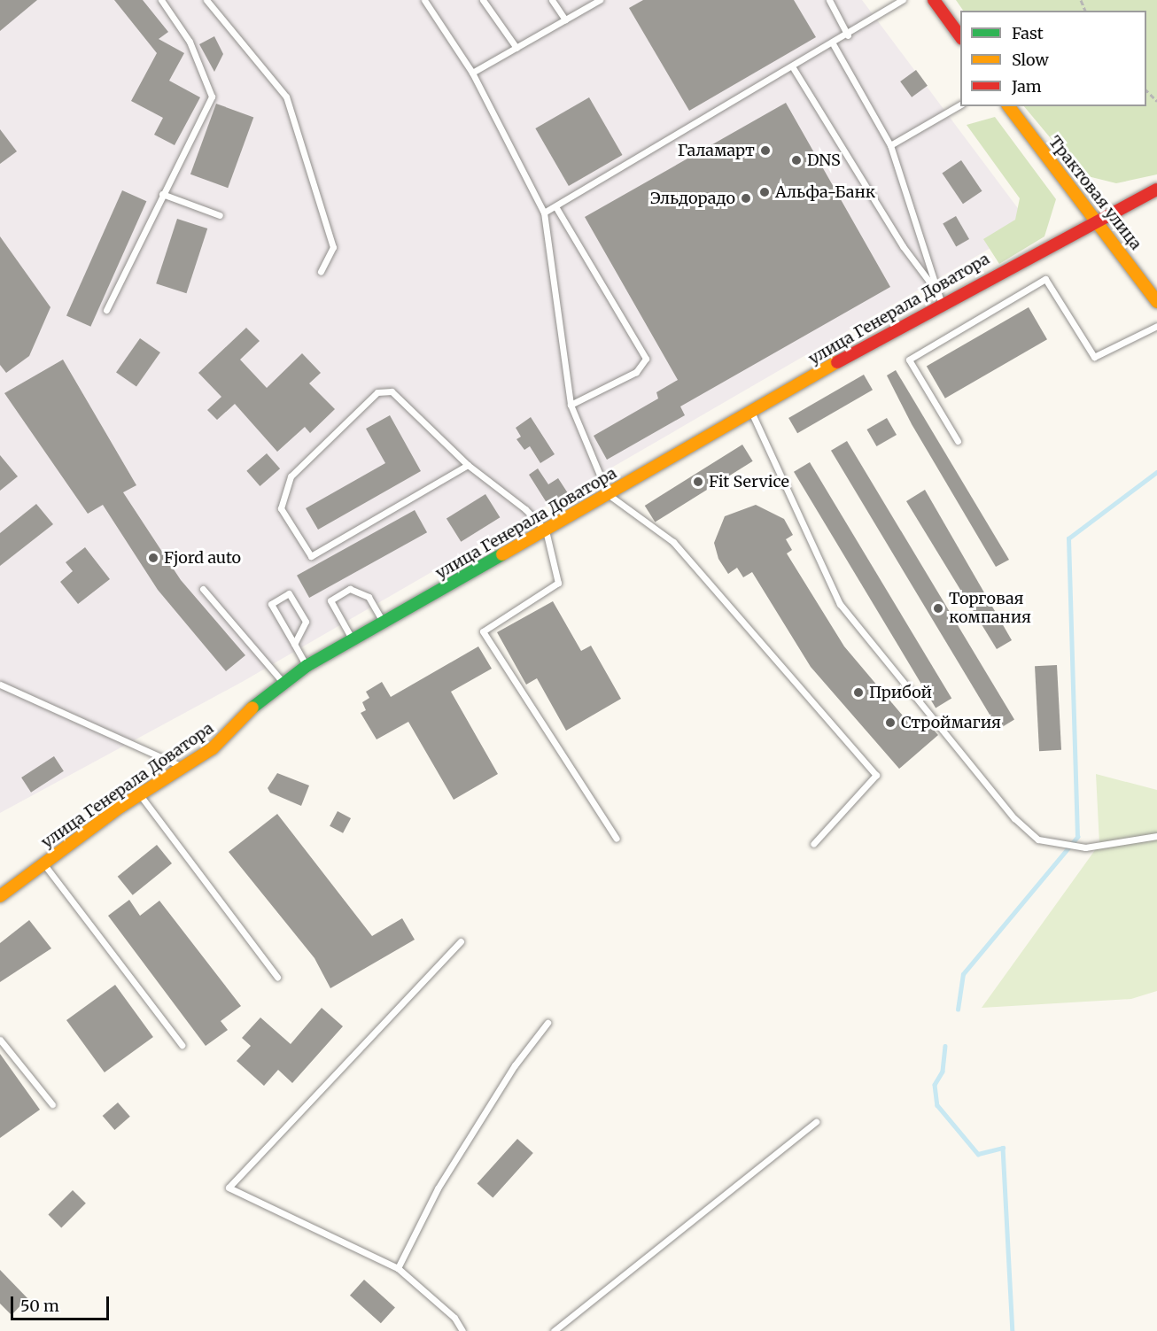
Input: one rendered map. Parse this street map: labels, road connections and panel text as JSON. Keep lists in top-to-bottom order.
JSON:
{
  "streets": {
    "street": ["Трактовая улица", "улица Генерала Доватора"]
  },
  "crossings": [
    ["Трактовая улица", "улица Генерала Доватора"]
  ],
  "places": [
    "Галамарт",
    "DNS",
    "Альфа-Банк",
    "Эльдорадо",
    "Fit Service",
    "Fjord auto",
    "Торговая компания",
    "Прибой",
    "Строймагия"
  ],
  "legend": ["Fast", "Slow", "Jam"],
  "scale_bar": "50 m"
}
